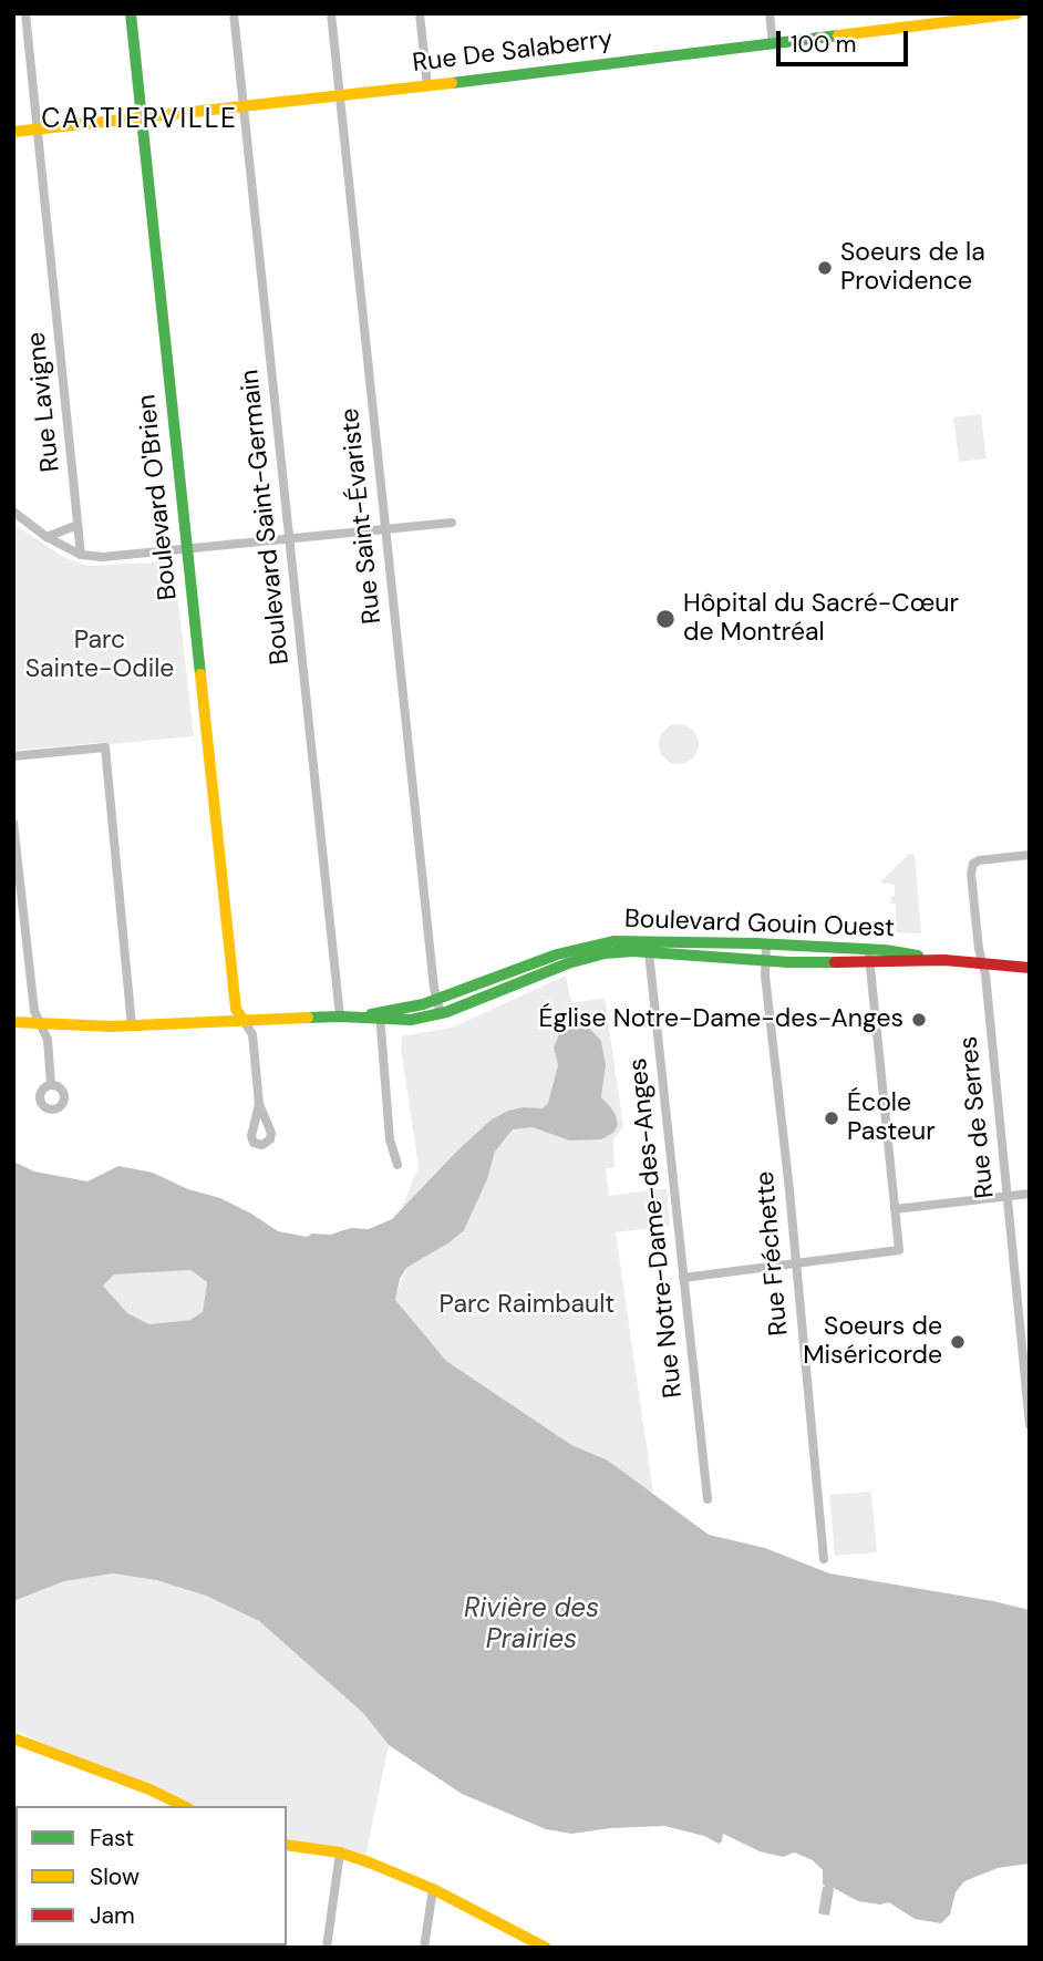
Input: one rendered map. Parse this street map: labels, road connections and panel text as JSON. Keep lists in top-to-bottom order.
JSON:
{
  "streets": {
    "street": [
      "Rue De Salaberry",
      "Rue Lavigne",
      "Boulevard O'Brien",
      "Rue Saint-Évariste",
      "Boulevard Saint-Germain",
      "Boulevard Gouin Ouest",
      "Rue de Serres",
      "Rue Notre-Dame-des-Anges",
      "Rue Fréchette"
    ]
  },
  "crossings": [
    ["Rue De Salaberry", "Rue Lavigne"],
    ["Rue De Salaberry", "Boulevard O'Brien"],
    ["Rue De Salaberry", "Rue Saint-Évariste"],
    ["Rue De Salaberry", "Boulevard Saint-Germain"],
    ["Boulevard O'Brien", "Boulevard Gouin Ouest"],
    ["Rue Saint-Évariste", "Boulevard Gouin Ouest"],
    ["Boulevard Saint-Germain", "Boulevard Gouin Ouest"],
    ["Boulevard Gouin Ouest", "Rue de Serres"],
    ["Boulevard Gouin Ouest", "Rue Notre-Dame-des-Anges"],
    ["Boulevard Gouin Ouest", "Rue Fréchette"]
  ],
  "districts": ["CARTIERVILLE"],
  "water": ["Rivière des Prairies"],
  "parks": ["Parc Sainte-Odile", "Parc Raimbault"],
  "places": [
    "Soeurs de la Providence",
    "Hôpital du Sacré-Cœur de Montréal",
    "Église Notre-Dame-des-Anges",
    "École Pasteur",
    "Soeurs de Miséricorde"
  ],
  "legend": ["Fast", "Slow", "Jam"],
  "scale_bar": "100 m"
}
